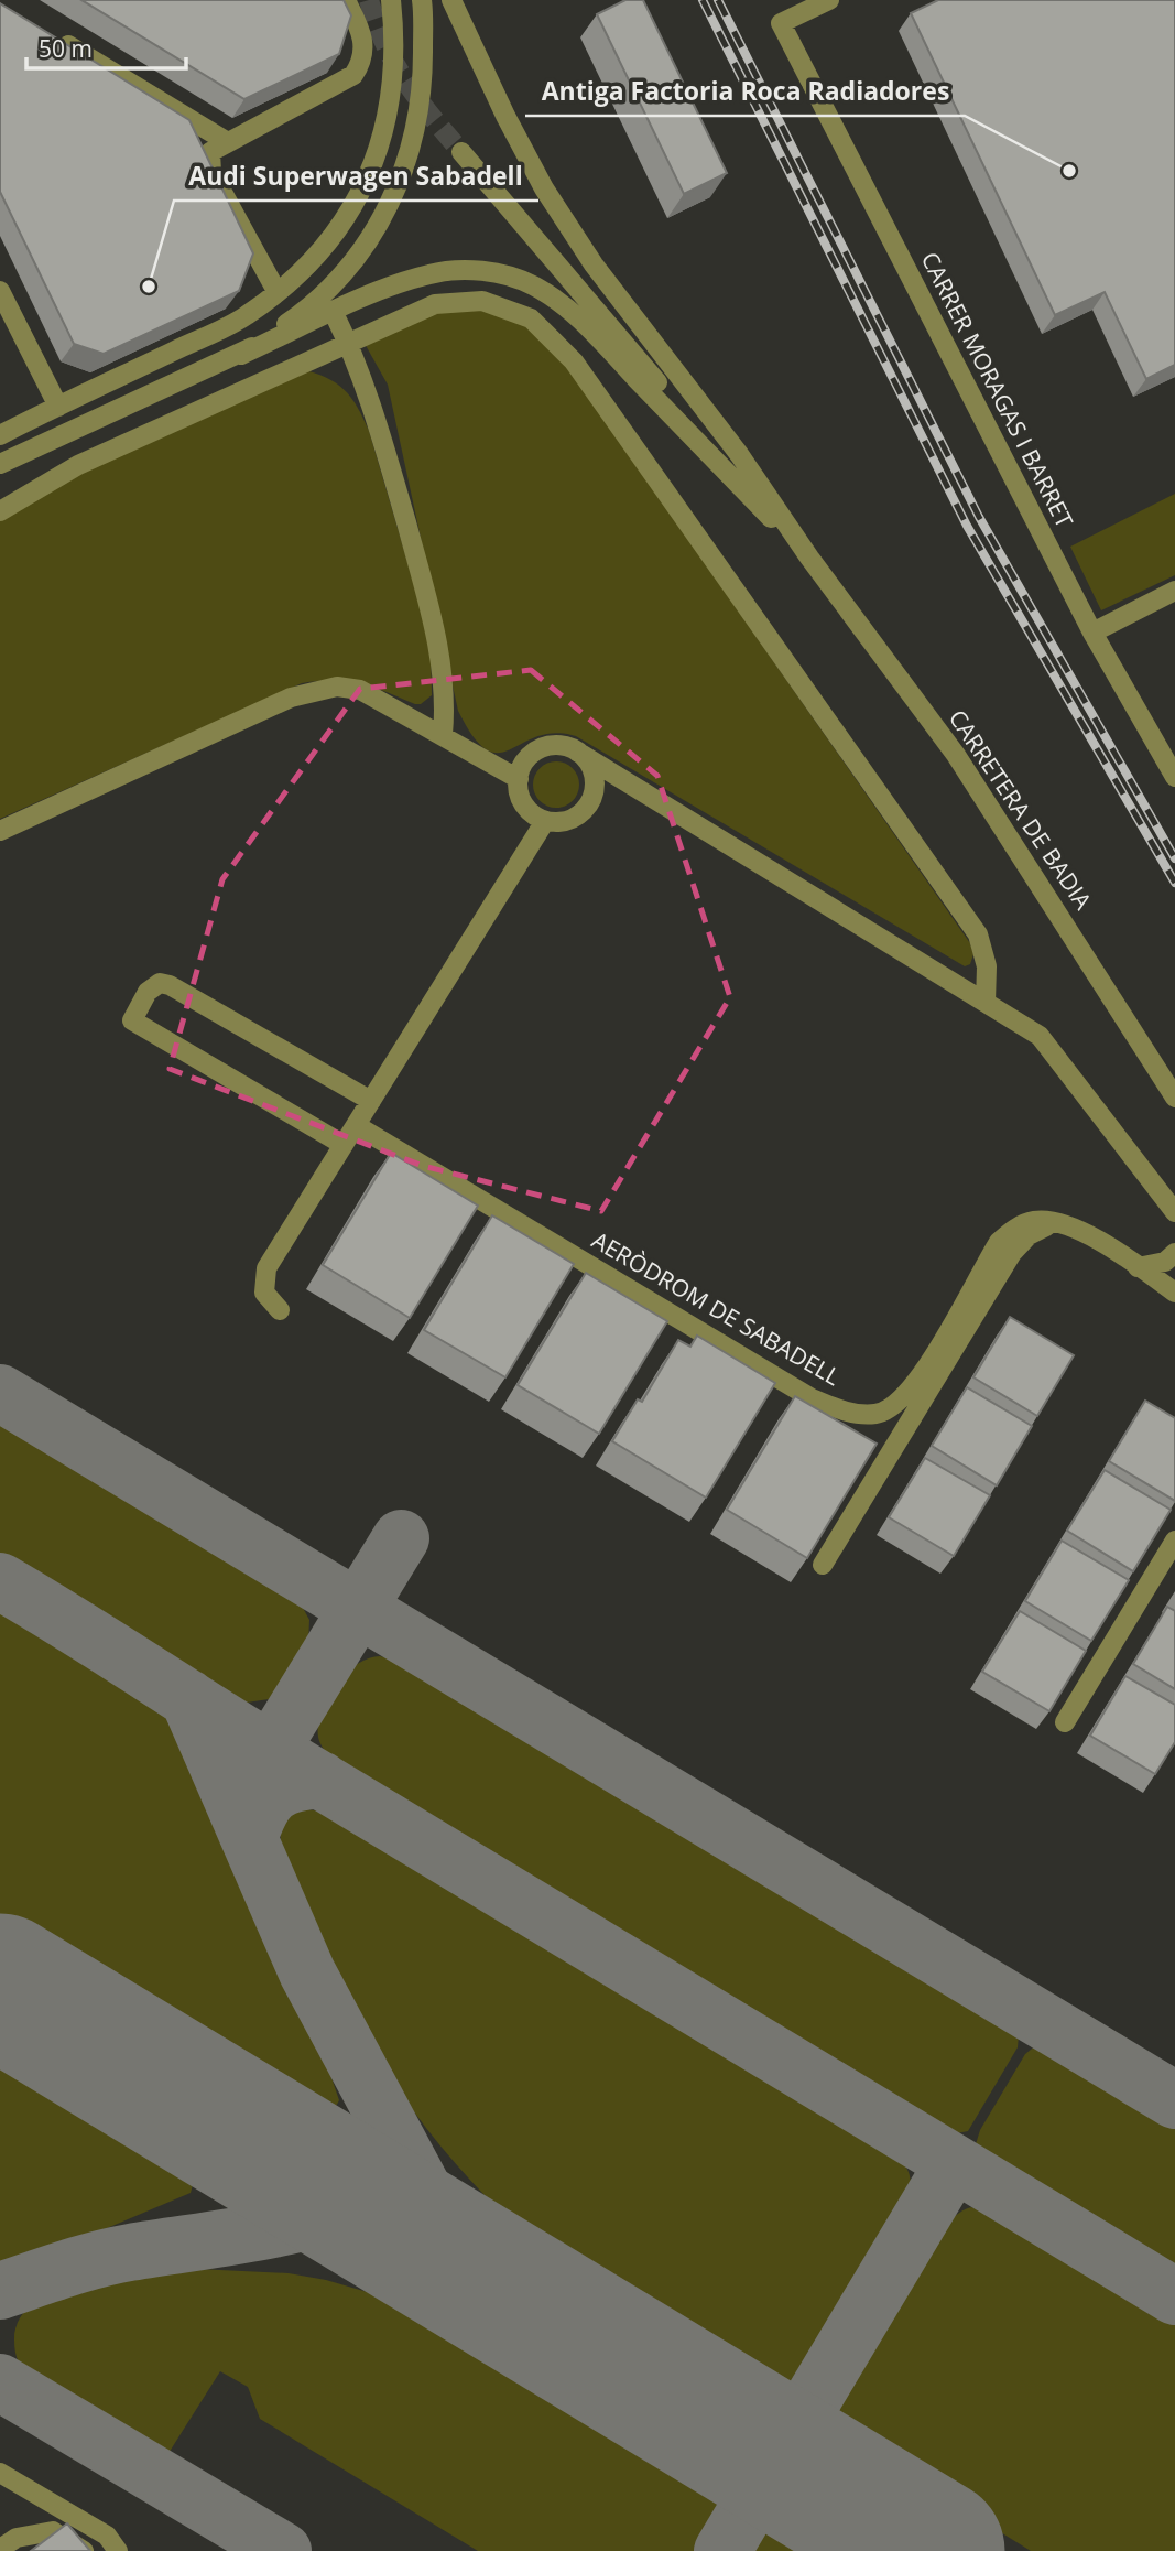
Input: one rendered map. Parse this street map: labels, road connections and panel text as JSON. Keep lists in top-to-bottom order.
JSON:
{
  "streets": {
    "street": ["CARRER MORAGAS I BARRET", "CARRETERA DE BADIA", "AERÒDROM DE SABADELL"]
  },
  "places": ["Antiga Factoria Roca Radiadores", "Audi Superwagen Sabadell"],
  "scale_bar": "50 m"
}
